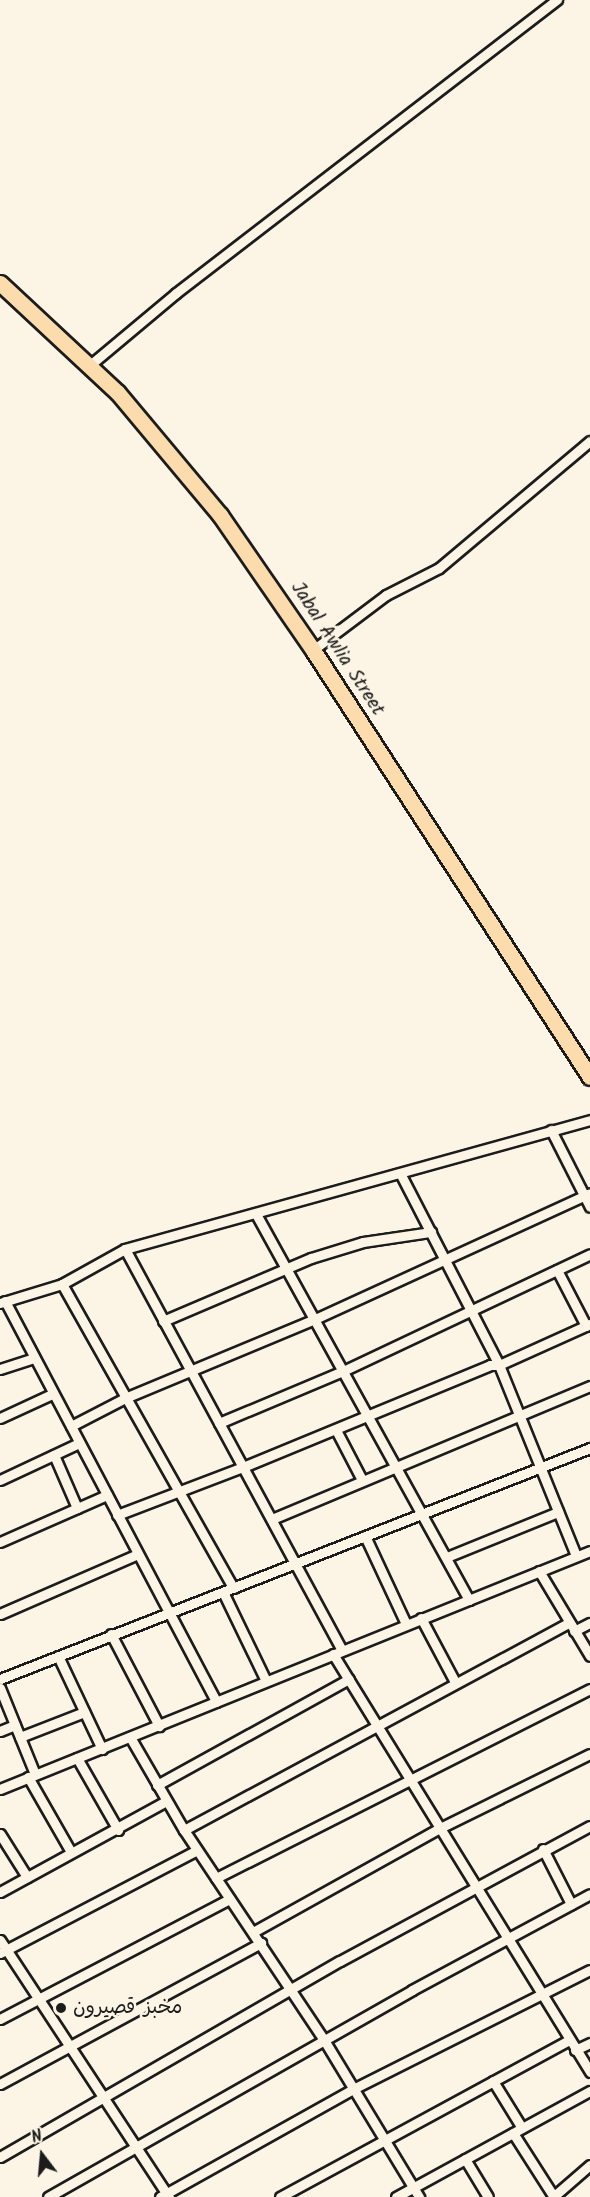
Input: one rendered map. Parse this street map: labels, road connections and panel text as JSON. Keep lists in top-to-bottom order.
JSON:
{
  "streets": {
    "highway": ["Jabal Awlia Street"]
  },
  "places": ["مخبز قصيرون"],
  "north": "top"
}
